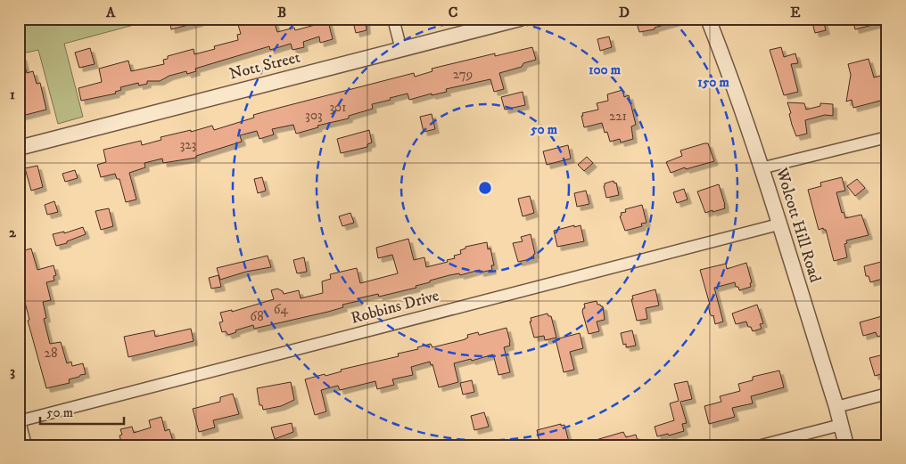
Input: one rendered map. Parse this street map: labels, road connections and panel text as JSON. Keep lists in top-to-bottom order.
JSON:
{
  "streets": {
    "street": ["Nott Street", "Wolcott Hill Road", "Robbins Drive"]
  },
  "crossings": [
    ["Wolcott Hill Road", "Robbins Drive"]
  ],
  "house_numbers": [
    "279",
    "301",
    "303",
    "221",
    "323",
    "64",
    "68",
    "28"
  ],
  "scale_bar": "50 m",
  "grid": {
    "columns": [
      "A",
      "B",
      "C",
      "D",
      "E"
    ],
    "rows": ["1", "2", "3"]
  },
  "rings": ["100 m", "150 m", "50 m"]
}
